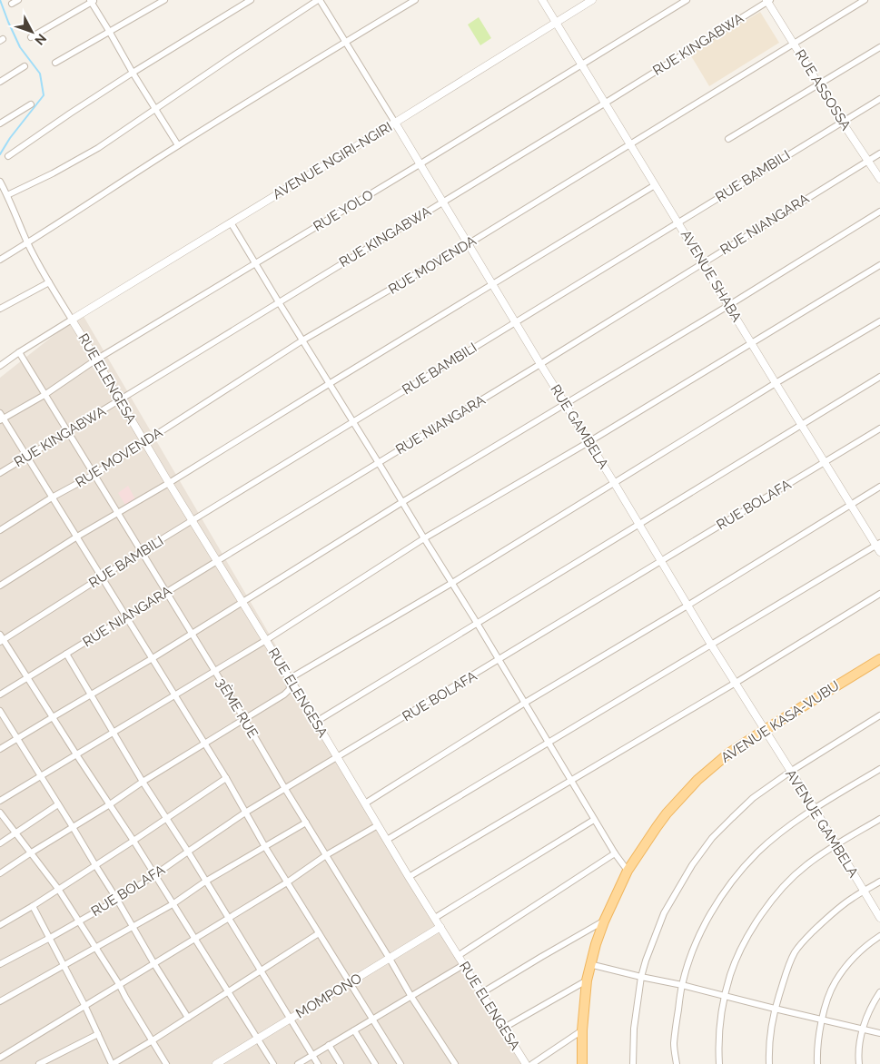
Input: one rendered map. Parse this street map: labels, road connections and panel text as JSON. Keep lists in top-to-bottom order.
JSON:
{
  "streets": {
    "main road": ["AVENUE KASA-VUBU"],
    "street": [
      "RUE KINGABWA",
      "RUE ASSOSSA",
      "AVENUE NGIRI-NGIRI",
      "RUE BAMBILI",
      "RUE YOLO",
      "RUE NIANGARA",
      "RUE MOVENDA",
      "AVENUE SHABA",
      "RUE ELENGESA",
      "RUE GAMBELA",
      "RUE BOLAFA",
      "3ÈME RUE",
      "AVENUE GAMBELA",
      "MOMPONO"
    ]
  },
  "crossings": [
    ["RUE KINGABWA", "RUE ASSOSSA"],
    ["RUE KINGABWA", "AVENUE SHABA"],
    ["RUE KINGABWA", "RUE ELENGESA"],
    ["RUE KINGABWA", "RUE GAMBELA"],
    ["RUE KINGABWA", "3ÈME RUE"],
    ["RUE ASSOSSA", "RUE BAMBILI"],
    ["RUE ASSOSSA", "RUE NIANGARA"],
    ["RUE ASSOSSA", "RUE MOVENDA"],
    ["AVENUE NGIRI-NGIRI", "AVENUE SHABA"],
    ["AVENUE NGIRI-NGIRI", "RUE ELENGESA"],
    ["AVENUE NGIRI-NGIRI", "RUE GAMBELA"],
    ["RUE BAMBILI", "AVENUE SHABA"],
    ["RUE BAMBILI", "RUE ELENGESA"],
    ["RUE BAMBILI", "RUE GAMBELA"],
    ["RUE BAMBILI", "3ÈME RUE"],
    ["RUE YOLO", "AVENUE SHABA"],
    ["RUE YOLO", "RUE ELENGESA"],
    ["RUE YOLO", "RUE GAMBELA"],
    ["RUE YOLO", "3ÈME RUE"],
    ["RUE NIANGARA", "AVENUE SHABA"],
    ["RUE NIANGARA", "RUE ELENGESA"],
    ["RUE NIANGARA", "RUE GAMBELA"],
    ["RUE NIANGARA", "3ÈME RUE"],
    ["RUE MOVENDA", "AVENUE SHABA"],
    ["RUE MOVENDA", "RUE ELENGESA"],
    ["RUE MOVENDA", "RUE GAMBELA"],
    ["RUE MOVENDA", "3ÈME RUE"],
    ["AVENUE SHABA", "RUE BOLAFA"],
    ["RUE ELENGESA", "RUE BOLAFA"],
    ["RUE ELENGESA", "MOMPONO"],
    ["RUE GAMBELA", "RUE BOLAFA"],
    ["RUE GAMBELA", "AVENUE KASA-VUBU"],
    ["RUE GAMBELA", "AVENUE GAMBELA"],
    ["RUE BOLAFA", "3ÈME RUE"],
    ["3ÈME RUE", "MOMPONO"],
    ["AVENUE KASA-VUBU", "AVENUE GAMBELA"]
  ],
  "north": "bottom right"
}
